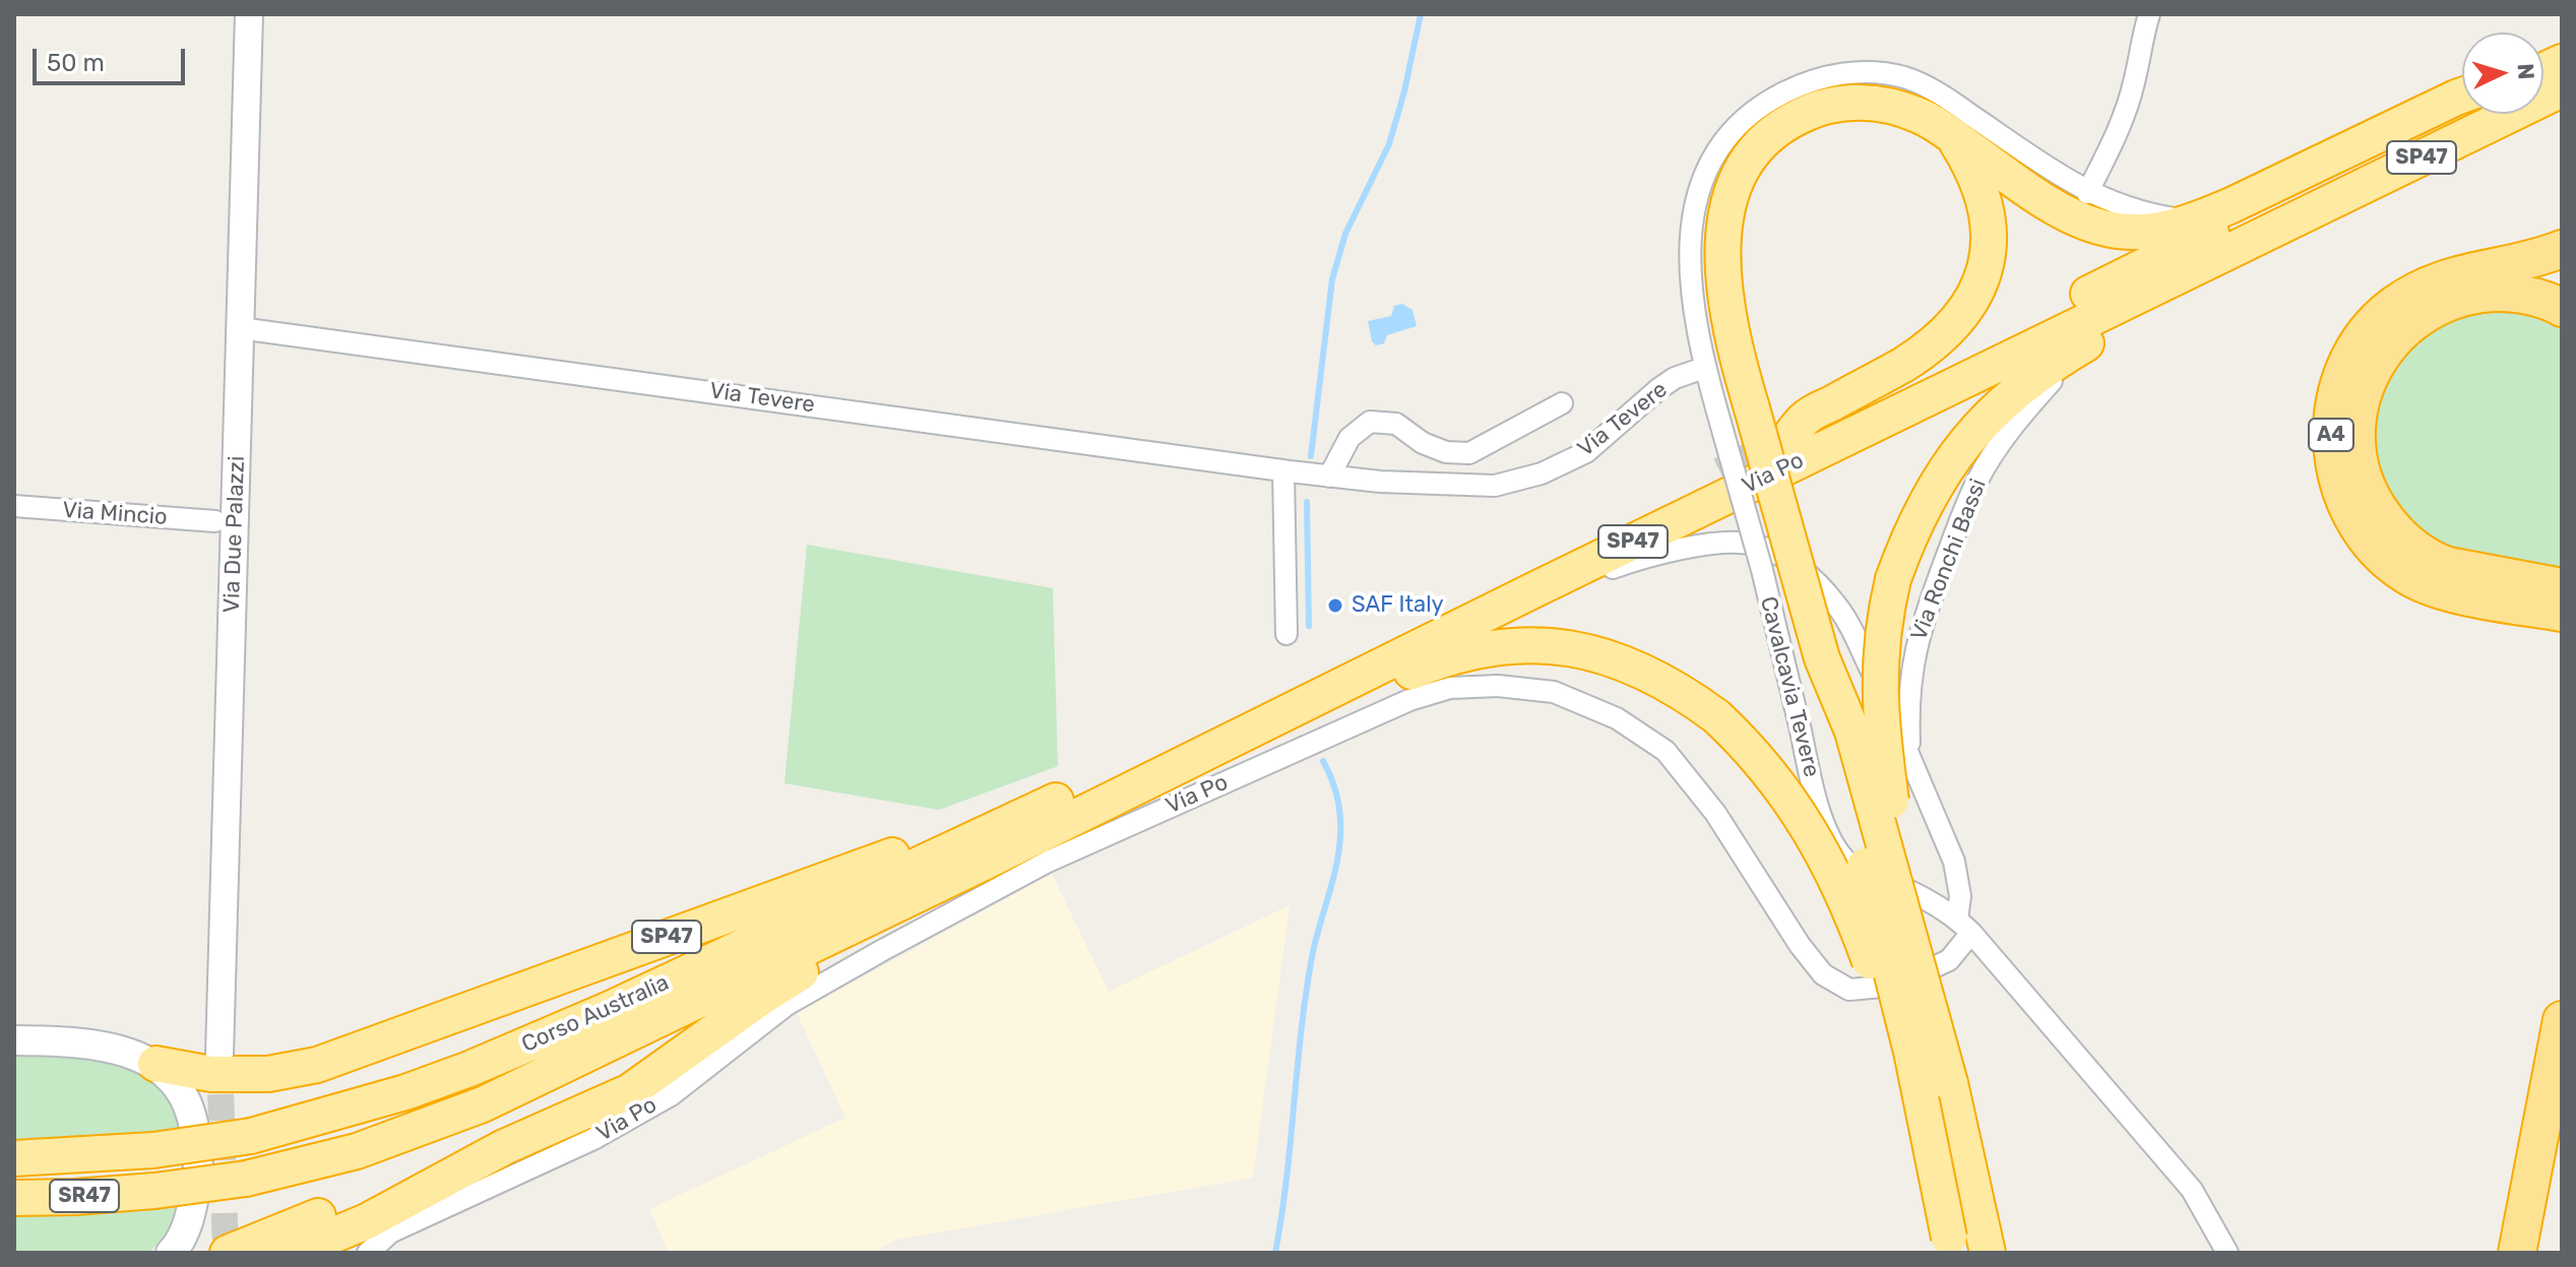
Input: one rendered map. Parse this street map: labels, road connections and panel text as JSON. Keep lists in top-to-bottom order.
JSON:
{
  "streets": {
    "highway": [
      "SP47",
      "A4",
      "Via Po",
      "Corso Australia",
      "SR47"
    ],
    "street": [
      "Via Tevere",
      "Via Mincio",
      "Via Due Palazzi",
      "Via Ronchi Bassi",
      "Cavalcavia Tevere"
    ]
  },
  "crossings": [
    ["SP47", "Via Po"],
    ["SP47", "Corso Australia"],
    ["Via Tevere", "Via Due Palazzi"],
    ["Via Tevere", "Cavalcavia Tevere"],
    ["Via Po", "Via Ronchi Bassi"],
    ["Via Po", "Cavalcavia Tevere"],
    ["Via Po", "Corso Australia"],
    ["Via Ronchi Bassi", "Cavalcavia Tevere"]
  ],
  "places": ["SAF Italy"],
  "scale_bar": "50 m",
  "north": "right"
}
